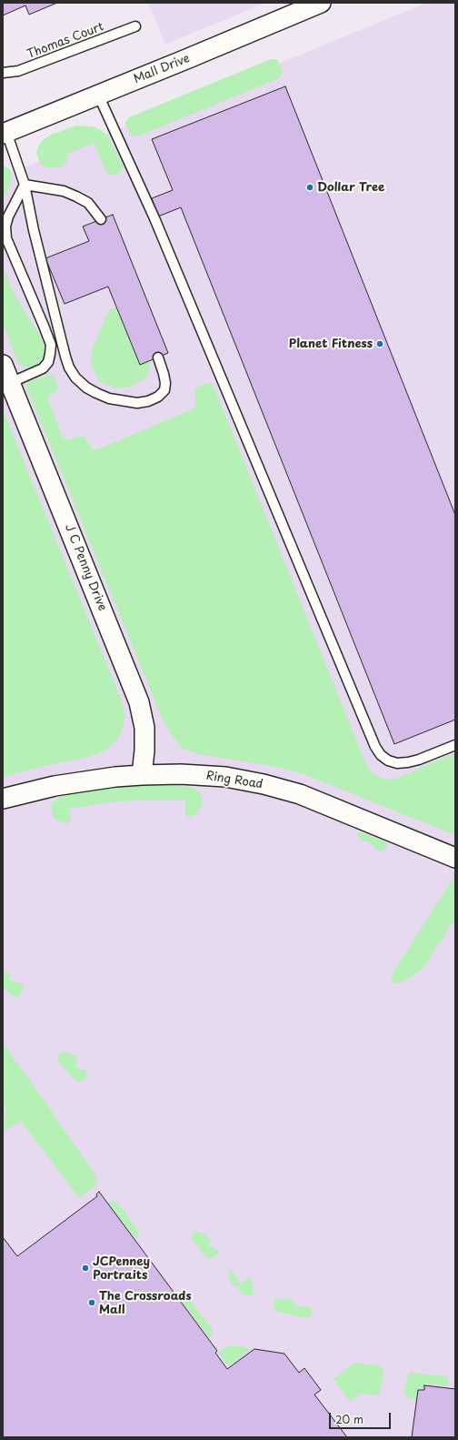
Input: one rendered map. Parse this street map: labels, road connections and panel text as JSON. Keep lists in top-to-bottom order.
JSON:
{
  "streets": {
    "street": ["Mall Drive", "J C Penny Drive", "Ring Road"],
    "lane": ["Thomas Court"]
  },
  "crossings": [
    ["J C Penny Drive", "Ring Road"]
  ],
  "places": [
    "Dollar Tree",
    "Planet Fitness",
    "JCPenney Portraits",
    "The Crossroads Mall"
  ],
  "scale_bar": "20 m"
}
